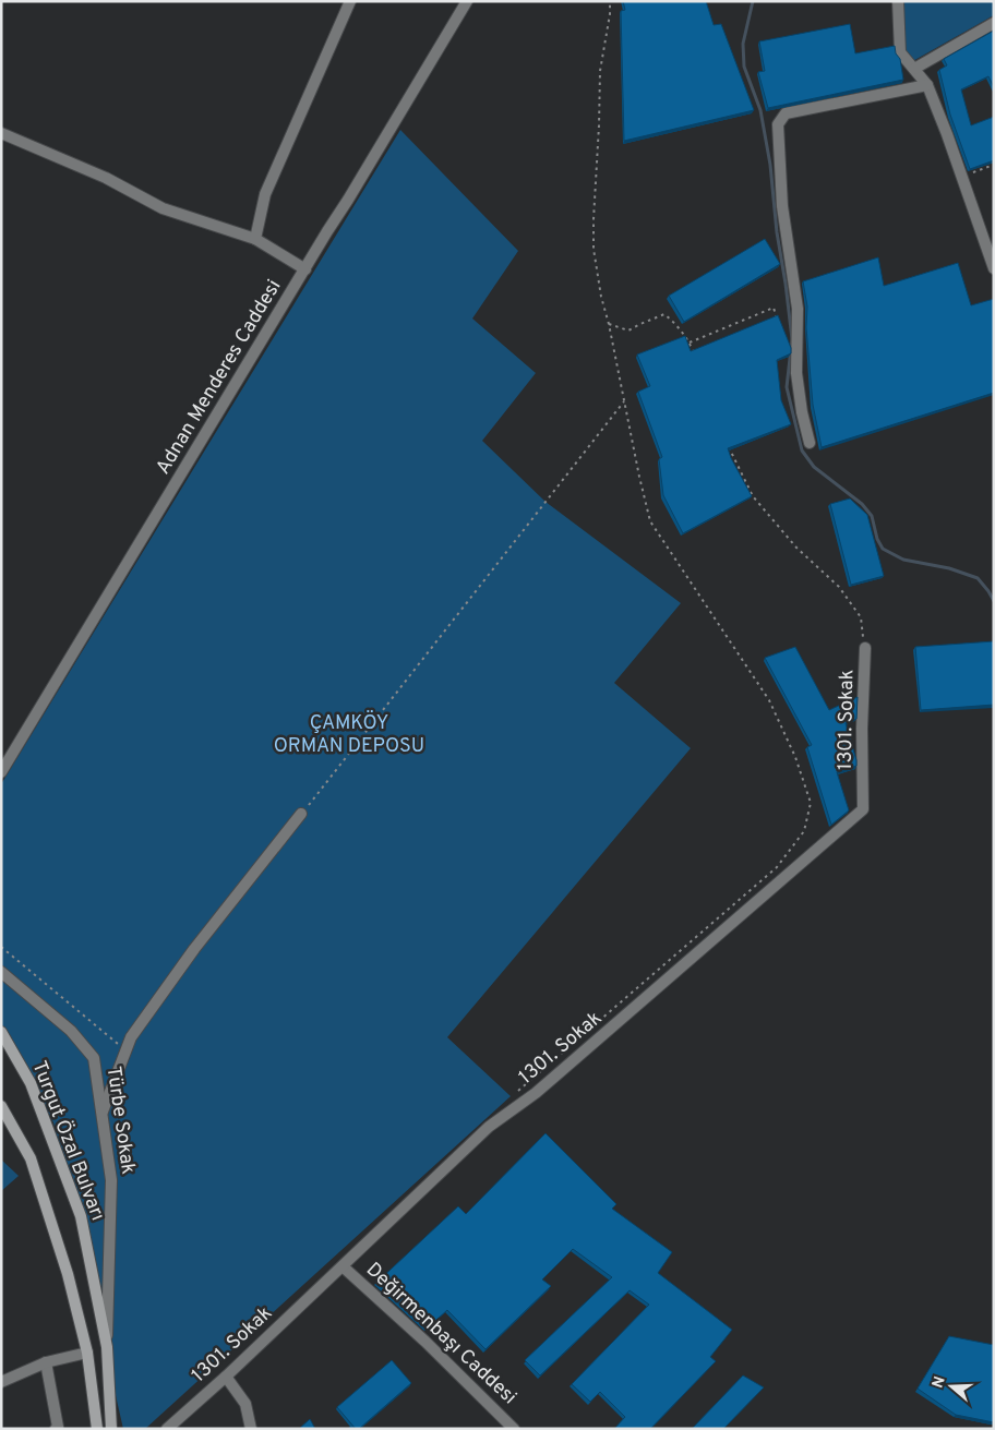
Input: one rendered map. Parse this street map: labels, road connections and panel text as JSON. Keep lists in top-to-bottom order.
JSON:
{
  "streets": {
    "main road": ["Turgut Özal Bulvarı"],
    "street": [
      "Adnan Menderes Caddesi",
      "1301. Sokak",
      "Türbe Sokak",
      "Değirmenbaşı Caddesi"
    ]
  },
  "crossings": [
    ["1301. Sokak", "Değirmenbaşı Caddesi"],
    ["Türbe Sokak", "Turgut Özal Bulvarı"]
  ],
  "parks": ["ÇAMKÖY ORMAN DEPOSU"],
  "north": "left"
}
